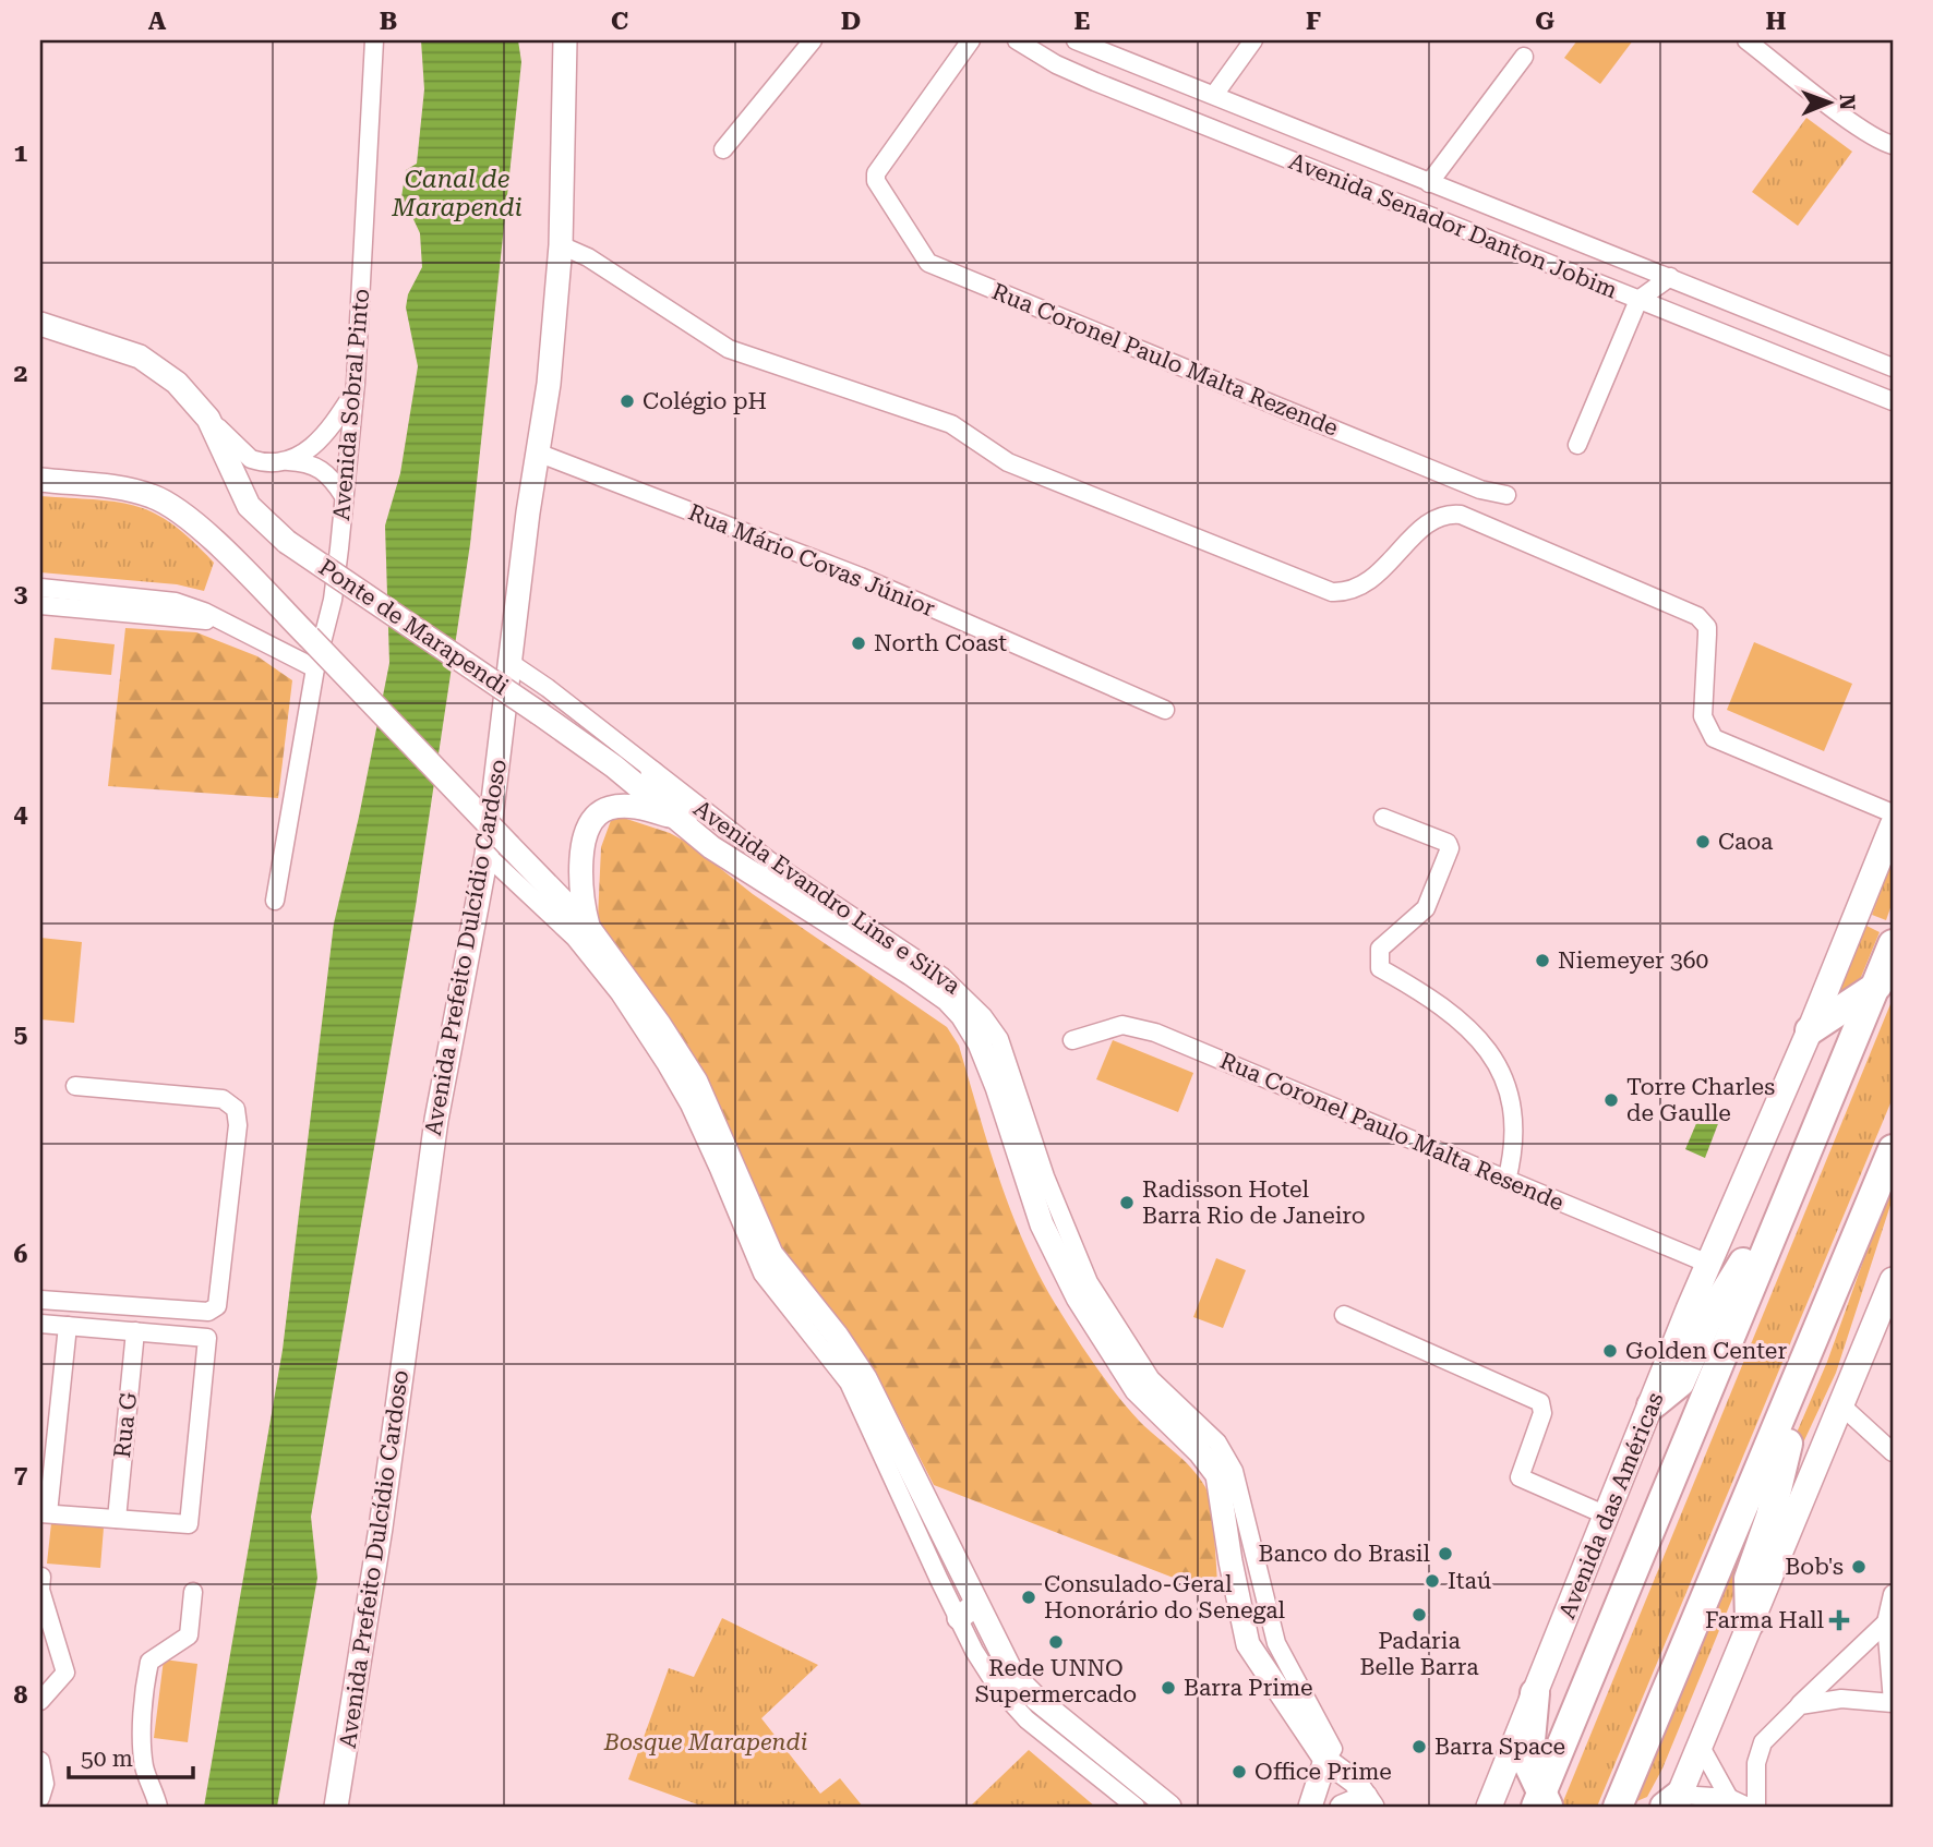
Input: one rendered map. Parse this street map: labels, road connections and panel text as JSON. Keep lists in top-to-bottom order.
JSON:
{
  "streets": {
    "highway": ["Avenida das Américas"],
    "street": [
      "Avenida Senador Danton Jobim",
      "Rua Coronel Paulo Malta Rezende",
      "Avenida Sobral Pinto",
      "Rua Mário Covas Júnior",
      "Ponte de Marapendi",
      "Avenida Evandro Lins e Silva",
      "Avenida Prefeito Dulcídio Cardoso",
      "Rua Coronel Paulo Malta Resende",
      "Rua G"
    ]
  },
  "crossings": [
    ["Rua Mário Covas Júnior", "Avenida Prefeito Dulcídio Cardoso"],
    ["Ponte de Marapendi", "Avenida Evandro Lins e Silva"],
    ["Avenida Evandro Lins e Silva", "Avenida Prefeito Dulcídio Cardoso"],
    ["Rua Coronel Paulo Malta Resende", "Avenida das Américas"]
  ],
  "water": ["Canal de Marapendi"],
  "parks": ["Bosque Marapendi"],
  "places": {
    "other": [
      "Colégio pH",
      "North Coast",
      "Caoa",
      "Niemeyer 360",
      "Torre Charles de Gaulle",
      "Radisson Hotel Barra Rio de Janeiro",
      "Golden Center",
      "Banco do Brasil",
      "Bob's",
      "Itaú",
      "Consulado-Geral Honorário do Senegal",
      "Padaria Belle Barra",
      "Rede UNNO Supermercado",
      "Barra Prime",
      "Barra Space",
      "Office Prime"
    ],
    "health": ["Farma Hall"]
  },
  "scale_bar": "50 m",
  "north": "right",
  "grid": {
    "columns": [
      "A",
      "B",
      "C",
      "D",
      "E",
      "F",
      "G",
      "H"
    ],
    "rows": [
      "1",
      "2",
      "3",
      "4",
      "5",
      "6",
      "7",
      "8"
    ]
  }
}
